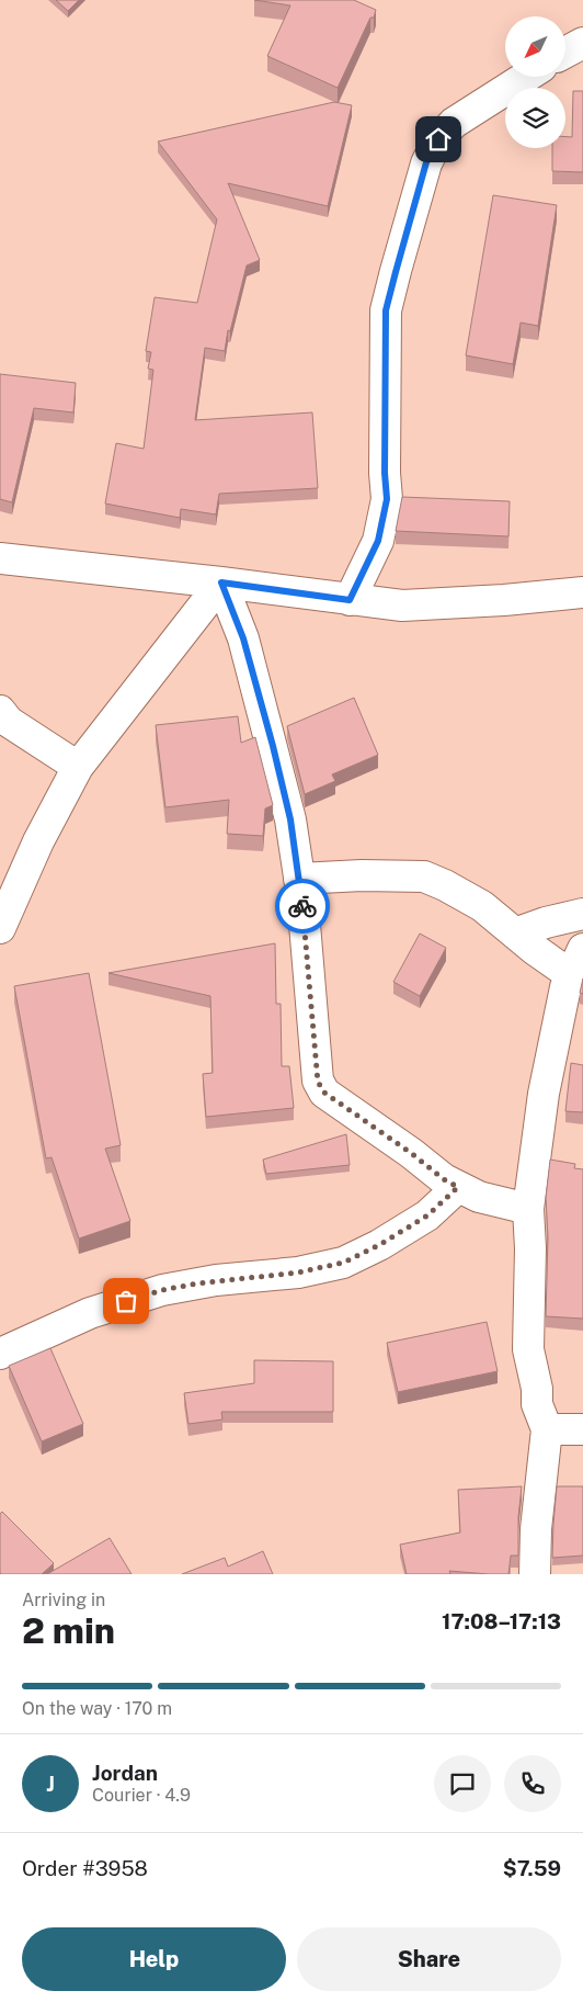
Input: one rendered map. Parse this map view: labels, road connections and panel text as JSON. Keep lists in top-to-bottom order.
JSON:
{
  "north": "bottom left",
  "page": {
    "heading": ["2 min", "Arriving in", "17:08–17:13"],
    "panel": [
      "Jordan",
      "Courier · 4.9",
      "Order #3958",
      "$7.59"
    ],
    "bar": "On the way · 170 m",
    "round": "J",
    "buttons": ["Help", "Share"]
  }
}
